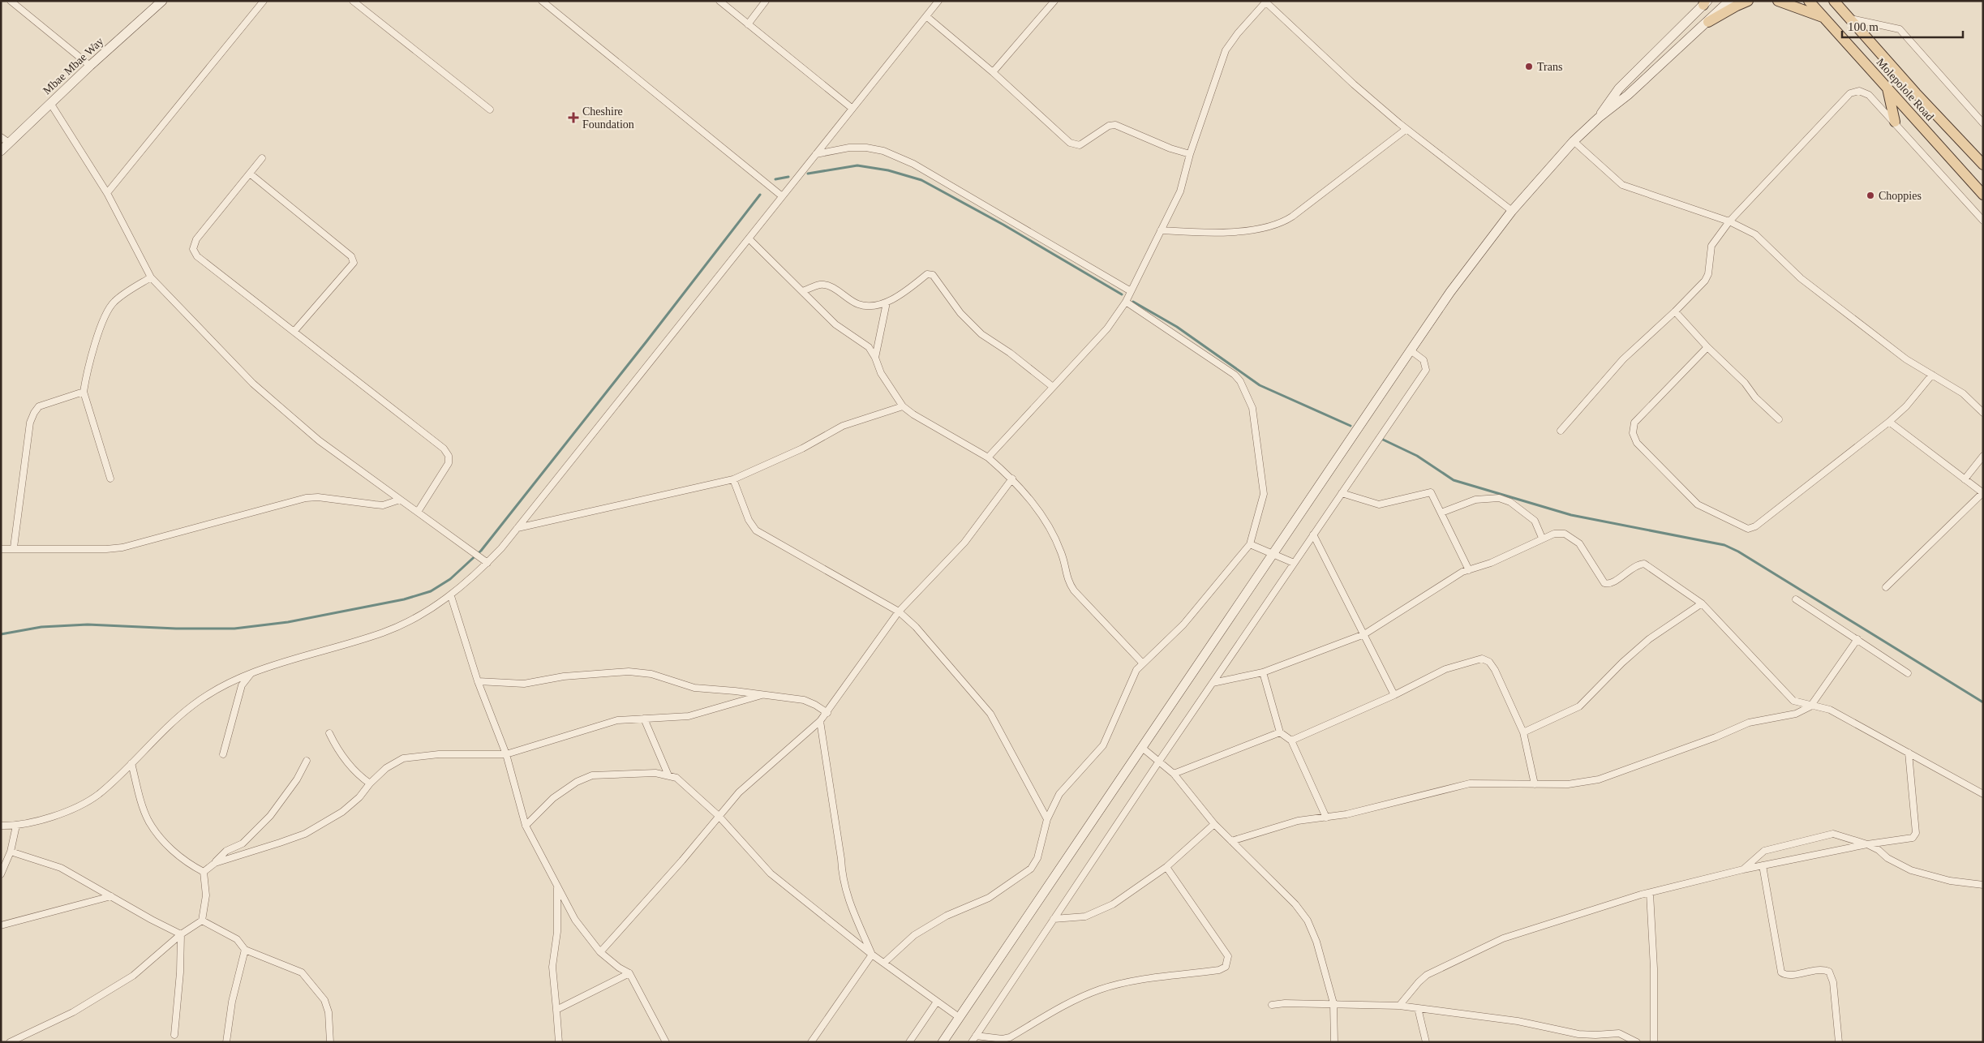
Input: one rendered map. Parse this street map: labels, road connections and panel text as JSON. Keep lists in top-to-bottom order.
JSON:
{
  "streets": {
    "main road": ["Mbae Mbae Way", "Molepolole Road"]
  },
  "places": {
    "other": ["Trans", "Choppies"],
    "health": ["Cheshire Foundation"]
  },
  "scale_bar": "100 m"
}
